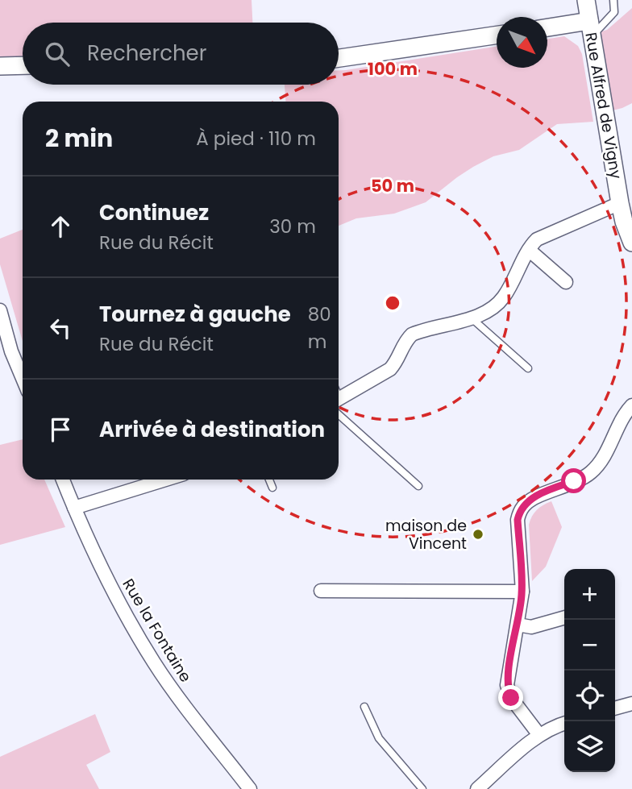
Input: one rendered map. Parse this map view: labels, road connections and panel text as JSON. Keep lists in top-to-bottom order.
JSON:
{
  "streets": {
    "street": ["Rue Alfred de Vigny", "Rue la Fontaine"]
  },
  "places": ["maison de Vincent"],
  "north": "bottom right",
  "page": {
    "search": "Rechercher",
    "heading": ["2 min", "À pied · 110 m"],
    "list": [
      ["Continuez", "Rue du Récit", "30 m"],
      ["Tournez à gauche", "Rue du Récit", "80 m"],
      "Arrivée à destination"
    ],
    "map_buttons": ["+", "−"]
  },
  "rings": ["100 m", "50 m"]
}
